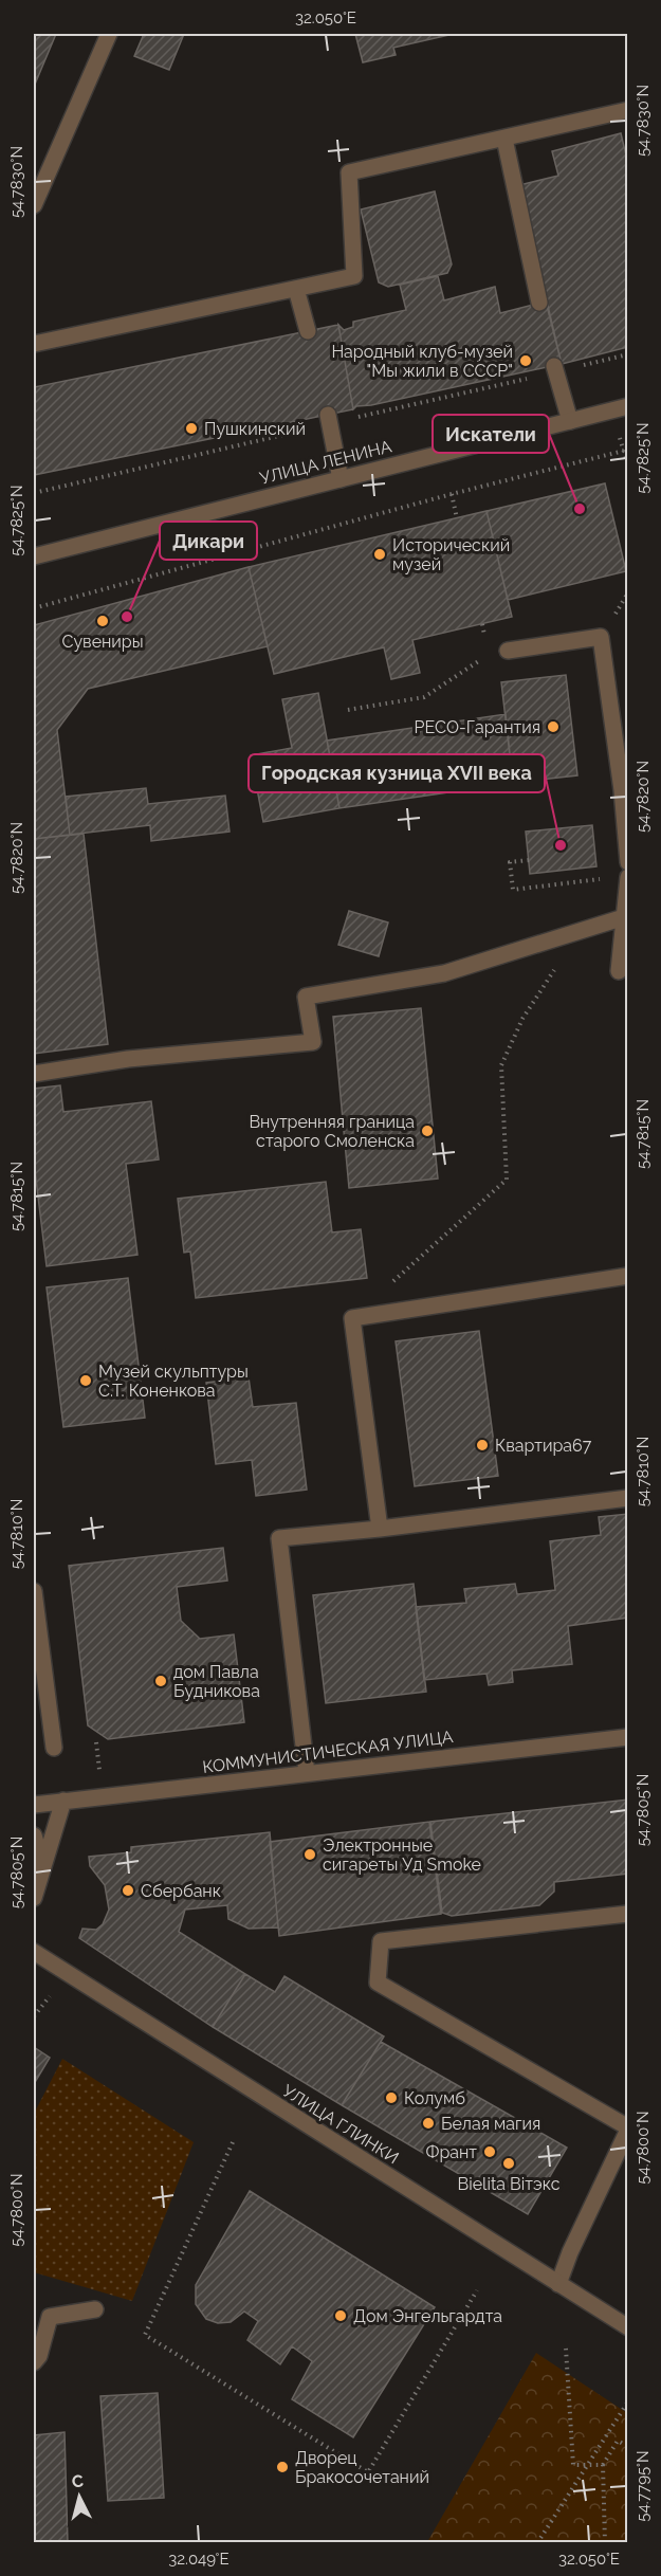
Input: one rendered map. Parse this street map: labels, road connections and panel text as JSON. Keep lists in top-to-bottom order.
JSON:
{
  "streets": {
    "street": ["УЛИЦА ЛЕНИНА", "КОММУНИСТИЧЕСКАЯ УЛИЦА", "УЛИЦА ГЛИНКИ"]
  },
  "places": [
    "Народный клуб-музей \"Мы жили в СССР\"",
    "Пушкинский",
    "Искатели",
    "Исторический музей",
    "Дикари",
    "Сувениры",
    "РЕСО-Гарантия",
    "Городская кузница XVII века",
    "Внутренняя граница старого Смоленска",
    "Музей скульптуры С.Т. Коненкова",
    "Квартира67",
    "дом Павла Будникова",
    "Электронные сигареты Уд Smoke",
    "Сбербанк",
    "Колумб",
    "Белая магия",
    "Франт",
    "Bielita Вiтэкс",
    "Дом Энгельгардта",
    "Дворец Бракосочетаний"
  ],
  "north": "top",
  "coordinates": [
    "32.050°E",
    "54.7830°N",
    "54.7825°N",
    "54.7820°N",
    "54.7815°N",
    "54.7810°N",
    "54.7805°N",
    "54.7800°N",
    "54.7795°N",
    "32.049°E"
  ]
}
